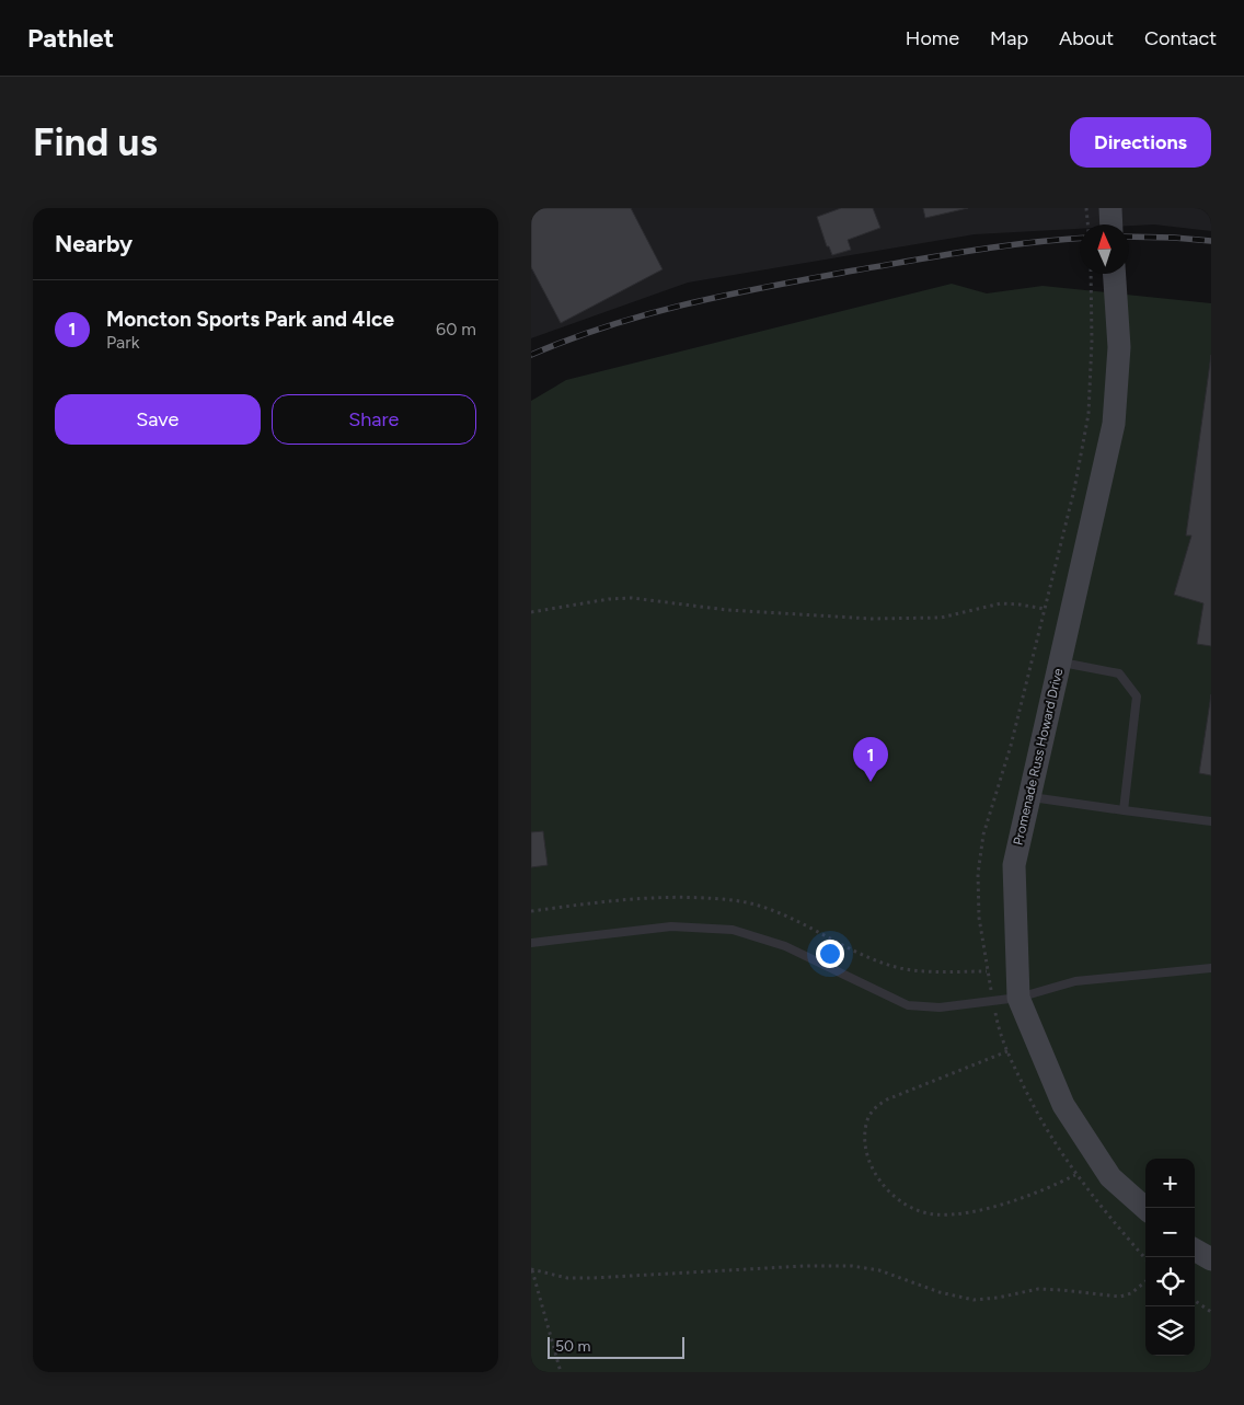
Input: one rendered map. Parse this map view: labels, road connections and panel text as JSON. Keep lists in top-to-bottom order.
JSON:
{
  "streets": {
    "street": ["Promenade Russ Howard Drive"]
  },
  "scale_bar": "50 m",
  "north": "top",
  "page": {
    "header": "Pathlet",
    "nav": [
      "Home",
      "Map",
      "About",
      "Contact"
    ],
    "buttons": [
      "Directions",
      ["Save", "Share"]
    ],
    "title": "Find us",
    "heading": "Nearby",
    "list": [
      {
        "mark": "1",
        "name": "Moncton Sports Park and 4Ice",
        "note": "Park",
        "value": "60 m"
      }
    ],
    "pins": "1",
    "map_buttons": ["+", "−"],
    "scale": "50 m"
  }
}
